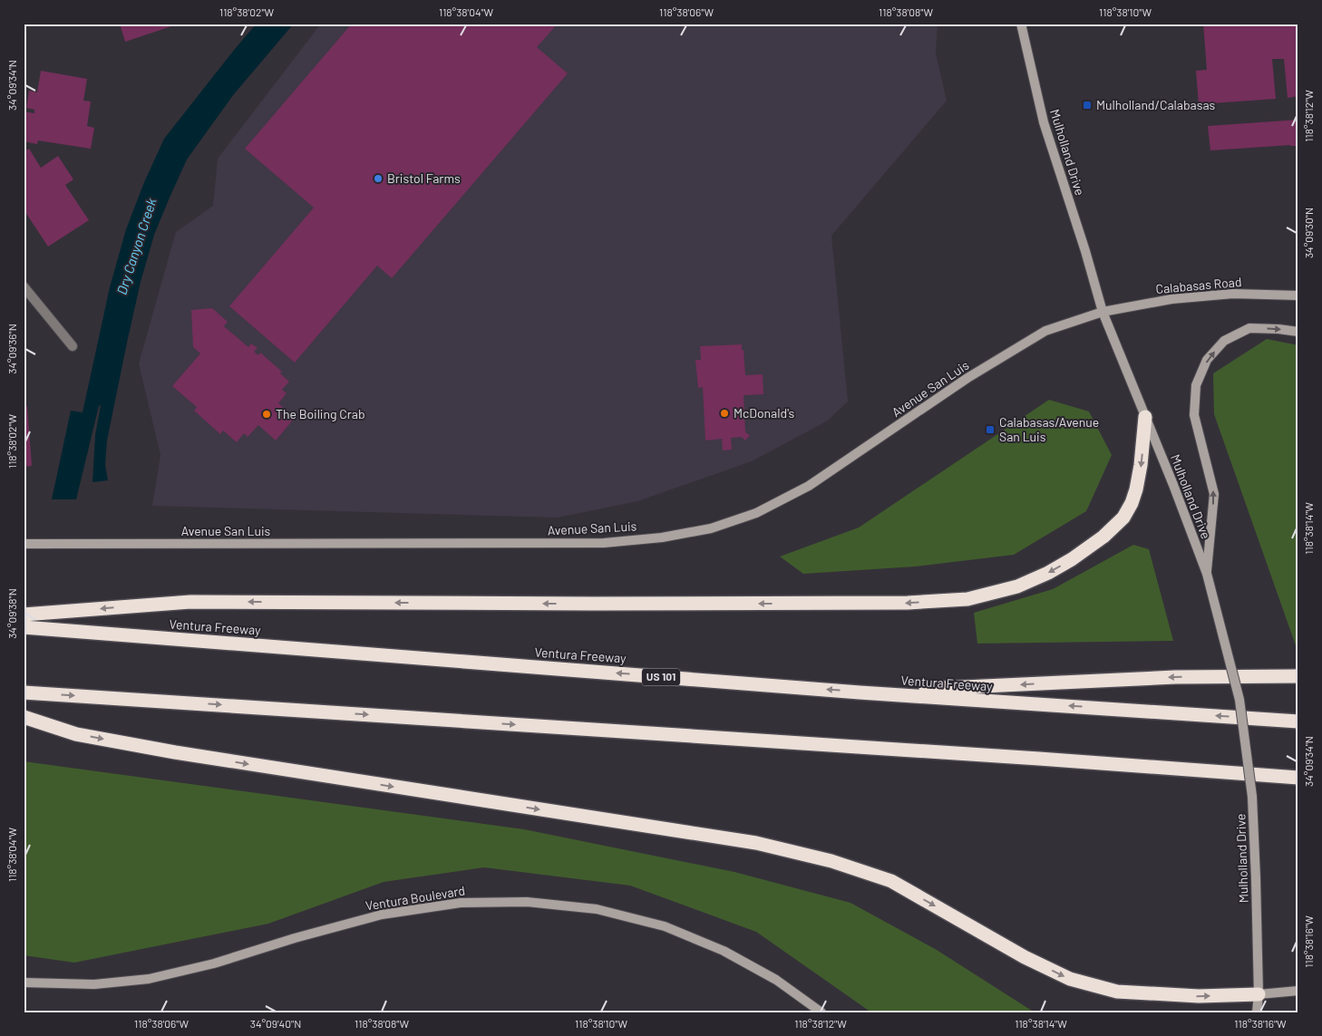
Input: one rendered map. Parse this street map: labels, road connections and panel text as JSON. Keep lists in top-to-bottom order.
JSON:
{
  "streets": {
    "highway": ["Ventura Freeway", "US 101"],
    "main road": [
      "Mulholland Drive",
      "Calabasas Road",
      "Avenue San Luis",
      "Ventura Boulevard"
    ]
  },
  "crossings": [
    ["Mulholland Drive", "Calabasas Road"],
    ["Mulholland Drive", "Avenue San Luis"],
    ["Calabasas Road", "Avenue San Luis"]
  ],
  "water": ["Dry Canyon Creek"],
  "places": {
    "transit": ["Mulholland/Calabasas", "Calabasas/Avenue San Luis"],
    "other": ["Bristol Farms", "McDonald's", "The Boiling Crab"]
  },
  "coordinates": [
    "118°38'02\"W",
    "118°38'04\"W",
    "118°38'06\"W",
    "118°38'08\"W",
    "118°38'10\"W",
    "34°09'34\"N",
    "118°38'12\"W",
    "34°09'30\"N",
    "34°09'36\"N",
    "118°38'14\"W",
    "34°09'38\"N",
    "118°38'16\"W",
    "34°09'40\"N"
  ]
}
